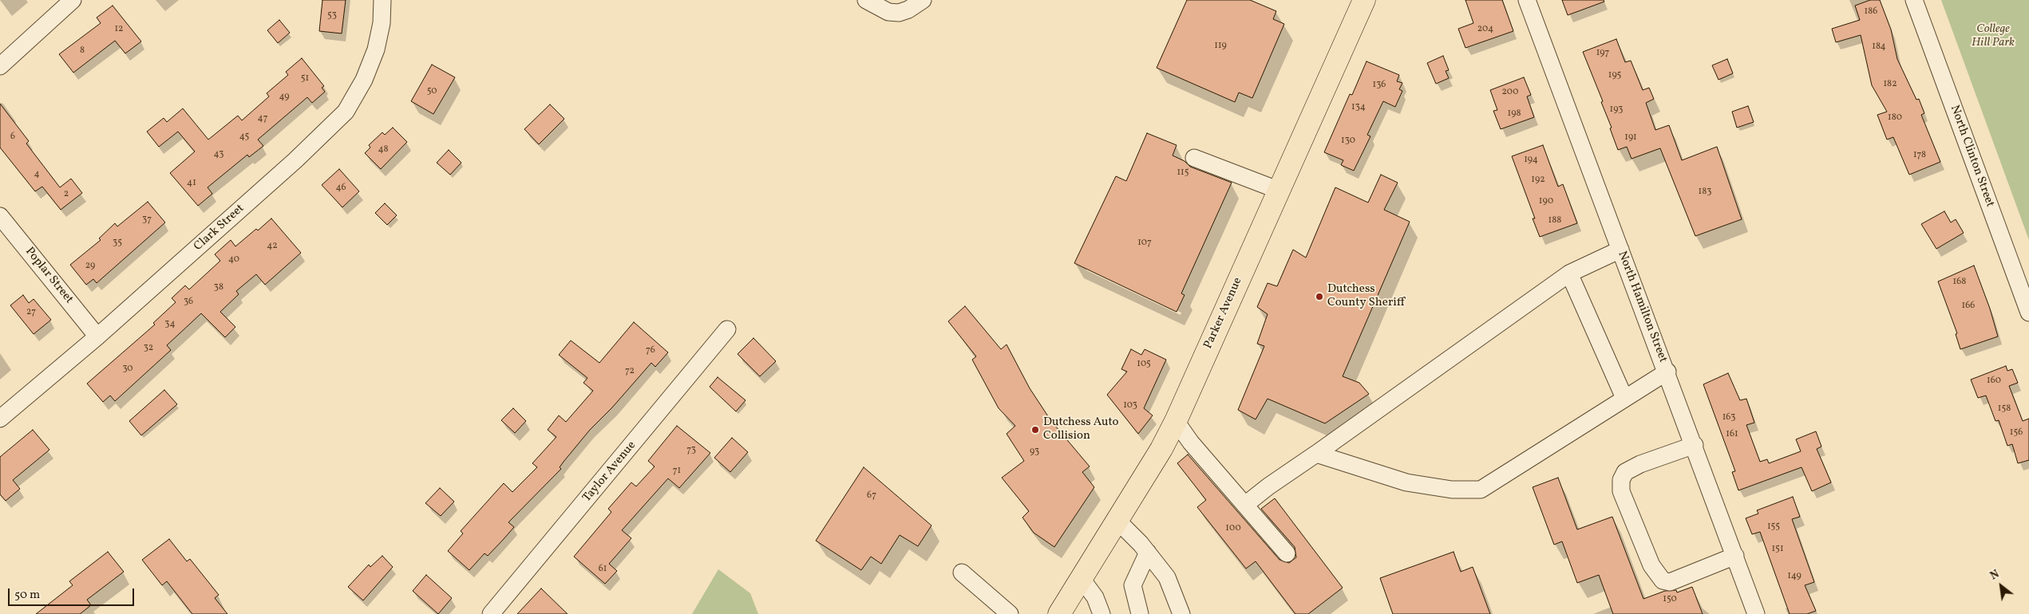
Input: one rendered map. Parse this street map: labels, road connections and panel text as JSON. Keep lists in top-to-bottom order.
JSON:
{
  "streets": {
    "main road": ["Parker Avenue"],
    "street": [
      "North Clinton Street",
      "Clark Street",
      "Poplar Street",
      "North Hamilton Street",
      "Taylor Avenue"
    ]
  },
  "crossings": [
    ["Clark Street", "Poplar Street"]
  ],
  "parks": ["College Hill Park"],
  "places": ["Dutchess County Sheriff", "Dutchess Auto Collision"],
  "house_numbers": [
    "186",
    "53",
    "12",
    "204",
    "119",
    "184",
    "8",
    "197",
    "195",
    "51",
    "182",
    "136",
    "50",
    "200",
    "49",
    "134",
    "193",
    "198",
    "180",
    "47",
    "6",
    "45",
    "191",
    "130",
    "48",
    "43",
    "178",
    "194",
    "115",
    "4",
    "192",
    "41",
    "46",
    "183",
    "2",
    "190",
    "37",
    "188",
    "35",
    "107",
    "42",
    "40",
    "29",
    "168",
    "38",
    "36",
    "166",
    "27",
    "34",
    "32",
    "76",
    "105",
    "30",
    "72",
    "160",
    "103",
    "158",
    "163",
    "156",
    "161",
    "73",
    "93",
    "71",
    "67",
    "155",
    "100",
    "151",
    "61",
    "149",
    "150"
  ],
  "scale_bar": "50 m",
  "north": "top left"
}
